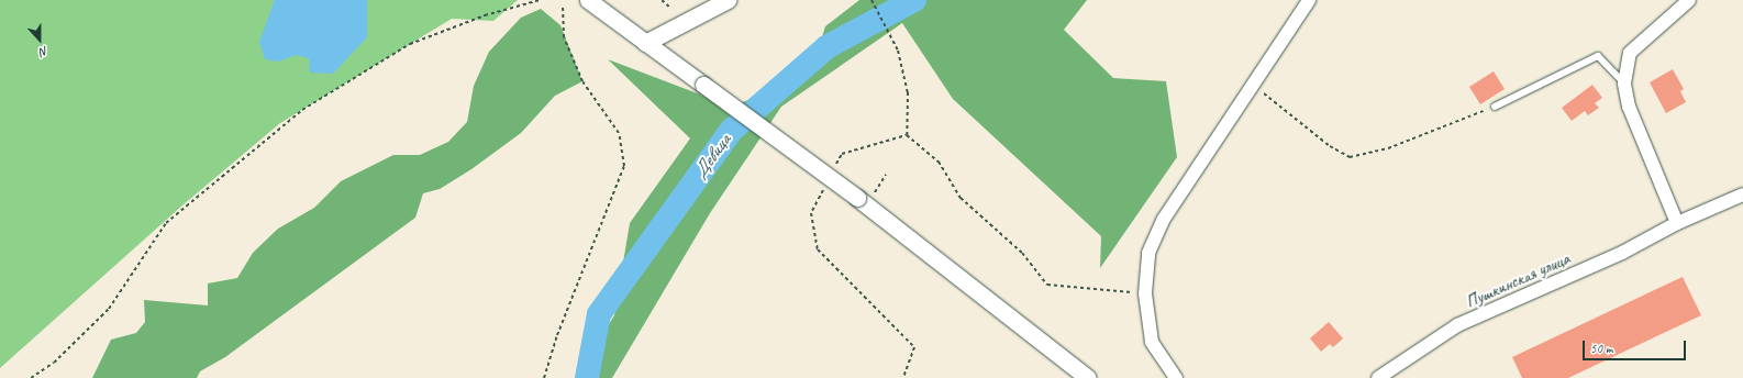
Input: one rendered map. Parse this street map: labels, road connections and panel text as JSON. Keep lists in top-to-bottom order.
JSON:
{
  "streets": {
    "street": ["Пушкинская улица"]
  },
  "water": ["Девица"],
  "scale_bar": "50 m",
  "north": "bottom"
}
